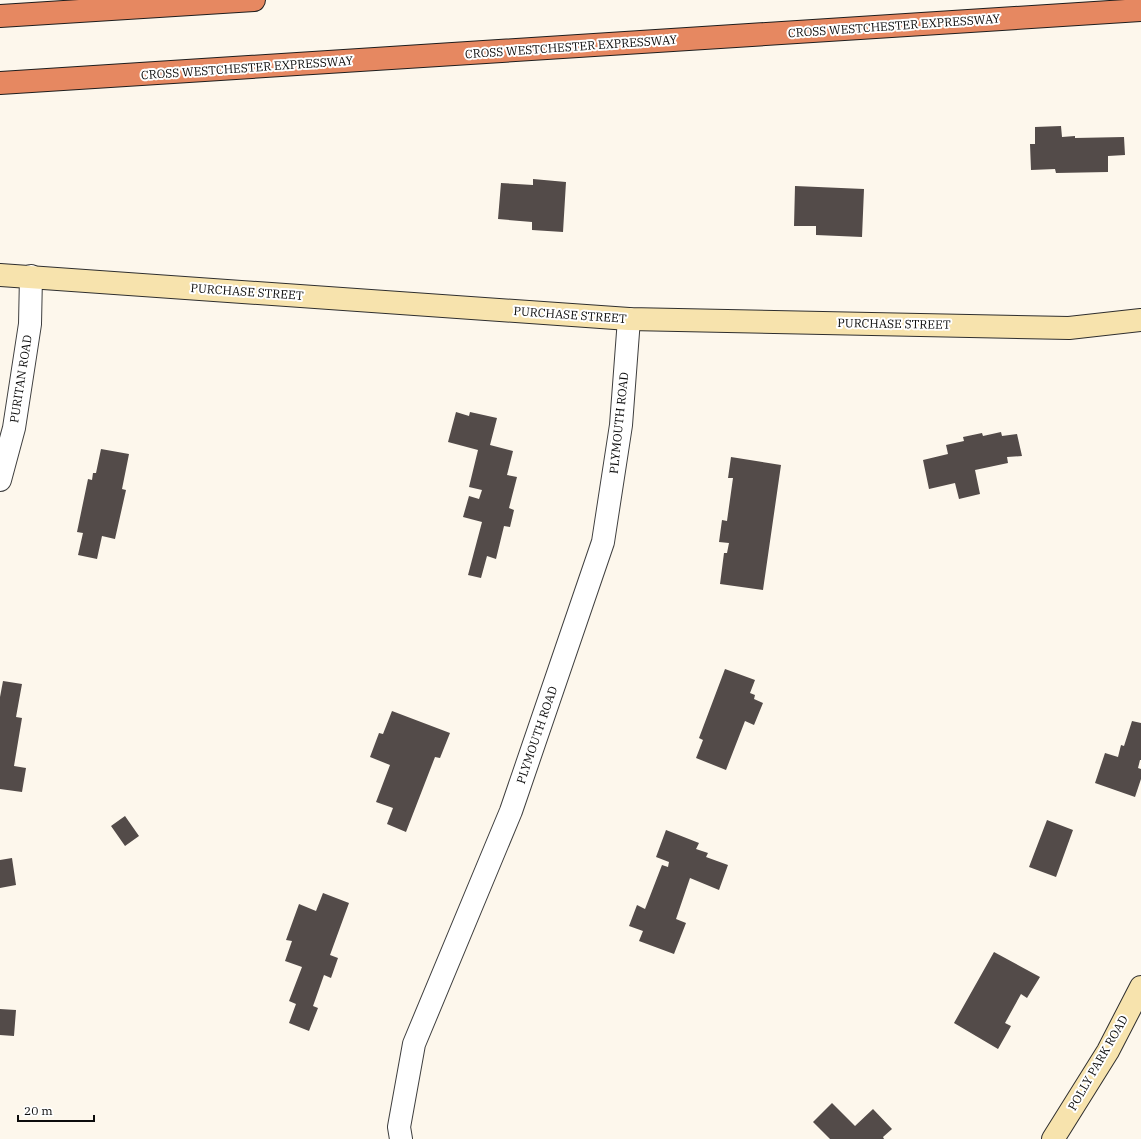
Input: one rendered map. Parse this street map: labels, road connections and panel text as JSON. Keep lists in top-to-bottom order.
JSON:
{
  "streets": {
    "highway": ["CROSS WESTCHESTER EXPRESSWAY"],
    "main road": ["PURCHASE STREET", "POLLY PARK ROAD"],
    "street": ["PURITAN ROAD", "PLYMOUTH ROAD"]
  },
  "crossings": [
    ["PURCHASE STREET", "PURITAN ROAD"],
    ["PURCHASE STREET", "PLYMOUTH ROAD"]
  ],
  "scale_bar": "20 m"
}
